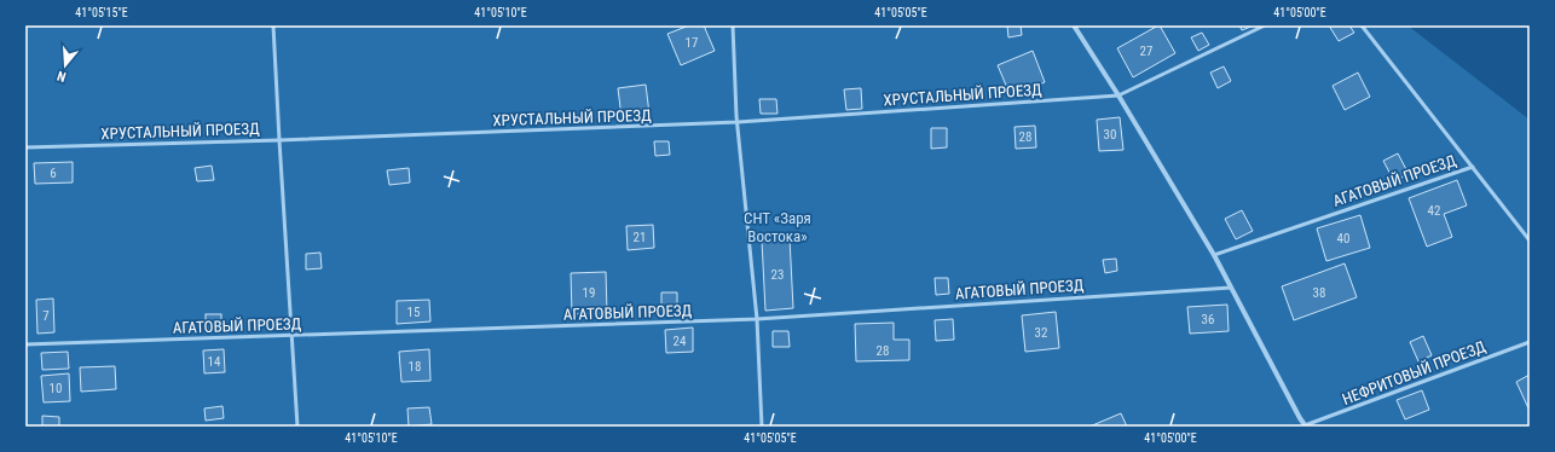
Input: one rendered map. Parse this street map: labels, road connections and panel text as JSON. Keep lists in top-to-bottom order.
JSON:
{
  "streets": {
    "lane": ["ХРУСТАЛЬНЫЙ ПРОЕЗД", "АГАТОВЫЙ ПРОЕЗД", "НЕФРИТОВЫЙ ПРОЕЗД"]
  },
  "parks": ["СНТ «Заря Востока»"],
  "house_numbers": [
    "17",
    "27",
    "30",
    "28",
    "6",
    "42",
    "21",
    "40",
    "23",
    "19",
    "38",
    "15",
    "7",
    "36",
    "32",
    "24",
    "28",
    "14",
    "18",
    "10"
  ],
  "north": "bottom",
  "coordinates": [
    "41°05'15\"E",
    "41°05'10\"E",
    "41°05'05\"E",
    "41°05'00\"E"
  ]
}
